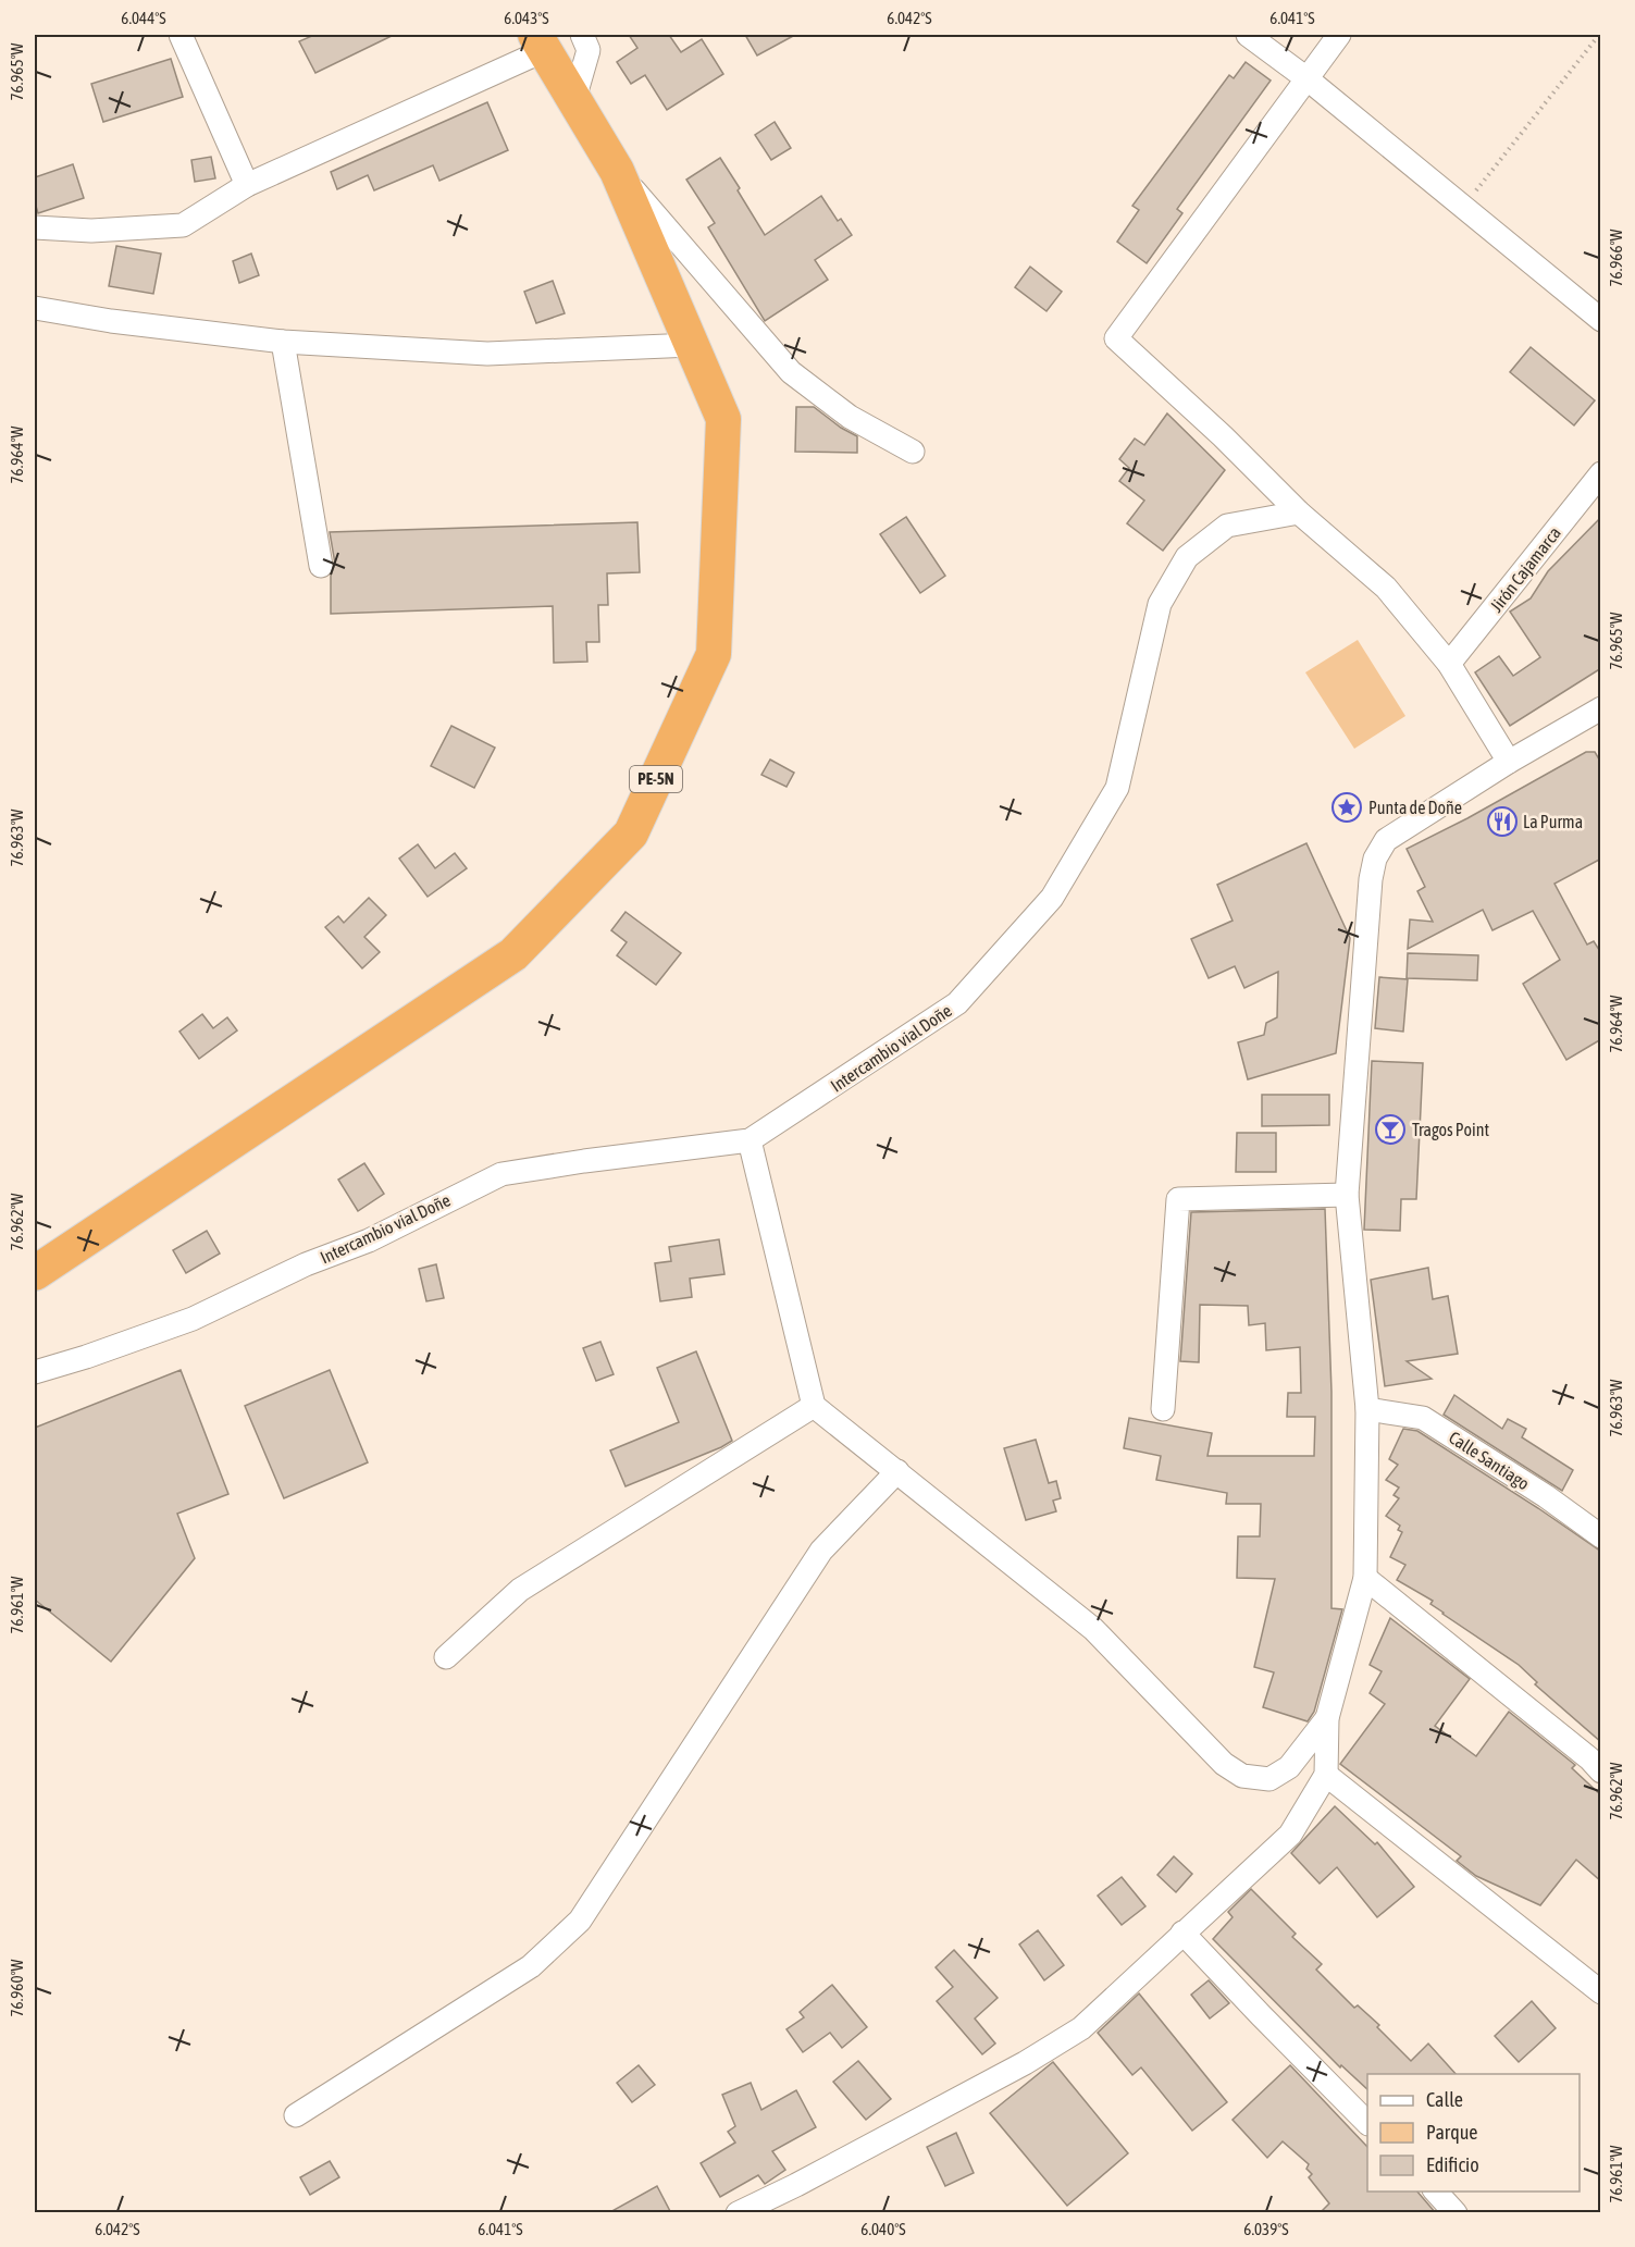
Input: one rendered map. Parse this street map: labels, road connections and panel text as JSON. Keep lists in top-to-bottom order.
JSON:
{
  "streets": {
    "highway": ["PE-5N"],
    "street": ["Jirón Cajamarca", "Intercambio vial Doñe", "Calle Santiago"]
  },
  "places": {
    "place": ["Punta de Doñe"],
    "restaurant": ["La Purma"],
    "bar": ["Tragos Point"]
  },
  "legend": ["Calle", "Parque", "Edificio"],
  "coordinates": [
    "6.044°S",
    "6.043°S",
    "6.042°S",
    "6.041°S",
    "76.965°W",
    "76.966°W",
    "76.964°W",
    "76.963°W",
    "76.962°W",
    "76.961°W",
    "76.960°W",
    "6.040°S",
    "6.039°S"
  ]
}
